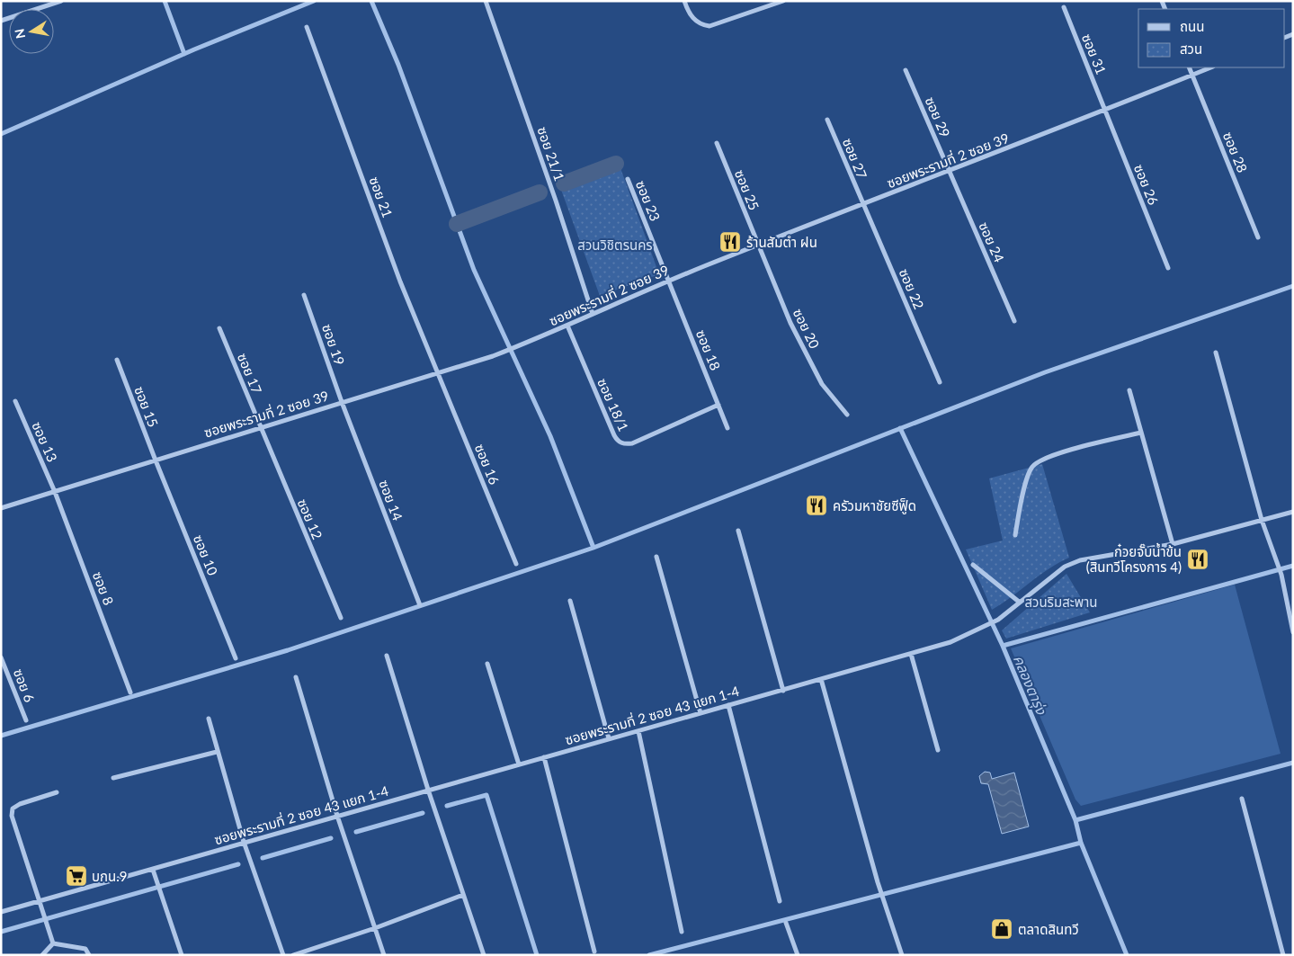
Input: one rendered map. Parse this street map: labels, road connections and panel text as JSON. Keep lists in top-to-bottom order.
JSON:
{
  "streets": {
    "street": [
      "ซอย 31",
      "ซอย 29",
      "ซอย 28",
      "ซอย 21/1",
      "ซอย 27",
      "ซอยพระรามที่ 2 ซอย 39",
      "ซอย 26",
      "ซอย 25",
      "ซอย 21",
      "ซอย 23",
      "ซอย 24",
      "ซอย 22",
      "ซอย 20",
      "ซอย 19",
      "ซอย 18",
      "ซอย 17",
      "ซอย 18/1",
      "ซอย 15",
      "ซอย 13",
      "ซอย 16",
      "ซอย 14",
      "ซอย 12",
      "ซอย 10",
      "ซอย 8",
      "ซอย 6",
      "ซอยพระรามที่ 2 ซอย 43 แยก 1-4"
    ]
  },
  "crossings": [
    ["ซอย 31", "ซอยพระรามที่ 2 ซอย 39"],
    ["ซอย 31", "ซอย 26"],
    ["ซอย 29", "ซอยพระรามที่ 2 ซอย 39"],
    ["ซอย 29", "ซอย 24"],
    ["ซอย 28", "ซอยพระรามที่ 2 ซอย 39"],
    ["ซอย 21/1", "ซอยพระรามที่ 2 ซอย 39"],
    ["ซอย 27", "ซอยพระรามที่ 2 ซอย 39"],
    ["ซอย 27", "ซอย 22"],
    ["ซอยพระรามที่ 2 ซอย 39", "ซอย 26"],
    ["ซอยพระรามที่ 2 ซอย 39", "ซอย 25"],
    ["ซอยพระรามที่ 2 ซอย 39", "ซอย 21"],
    ["ซอยพระรามที่ 2 ซอย 39", "ซอย 23"],
    ["ซอยพระรามที่ 2 ซอย 39", "ซอย 24"],
    ["ซอยพระรามที่ 2 ซอย 39", "ซอย 22"],
    ["ซอยพระรามที่ 2 ซอย 39", "ซอย 20"],
    ["ซอยพระรามที่ 2 ซอย 39", "ซอย 19"],
    ["ซอยพระรามที่ 2 ซอย 39", "ซอย 18"],
    ["ซอยพระรามที่ 2 ซอย 39", "ซอย 17"],
    ["ซอยพระรามที่ 2 ซอย 39", "ซอย 18/1"],
    ["ซอยพระรามที่ 2 ซอย 39", "ซอย 15"],
    ["ซอยพระรามที่ 2 ซอย 39", "ซอย 13"],
    ["ซอยพระรามที่ 2 ซอย 39", "ซอย 16"],
    ["ซอยพระรามที่ 2 ซอย 39", "ซอย 14"],
    ["ซอยพระรามที่ 2 ซอย 39", "ซอย 12"],
    ["ซอยพระรามที่ 2 ซอย 39", "ซอย 10"],
    ["ซอยพระรามที่ 2 ซอย 39", "ซอย 8"],
    ["ซอย 25", "ซอย 20"],
    ["ซอย 21", "ซอย 16"],
    ["ซอย 23", "ซอย 18"],
    ["ซอย 19", "ซอย 14"],
    ["ซอย 18", "ซอย 18/1"],
    ["ซอย 17", "ซอย 12"],
    ["ซอย 15", "ซอย 10"],
    ["ซอย 13", "ซอย 8"]
  ],
  "water": ["คลองตารุ่ง"],
  "parks": ["สวนวิชิตรนคร", "สวนริมสะพาน"],
  "places": {
    "restaurant": ["ร้านสัมตำ ฝน", "ครัวมหาชัยซีฟู็ด", "ก๋วยจั๊บน้ำข้น (สินทวีโครงการ 4)"],
    "supermarket": ["บกน.9"],
    "shop": ["ตลาดสินทวี"]
  },
  "legend": ["ถนน", "สวน"],
  "north": "left"
}
